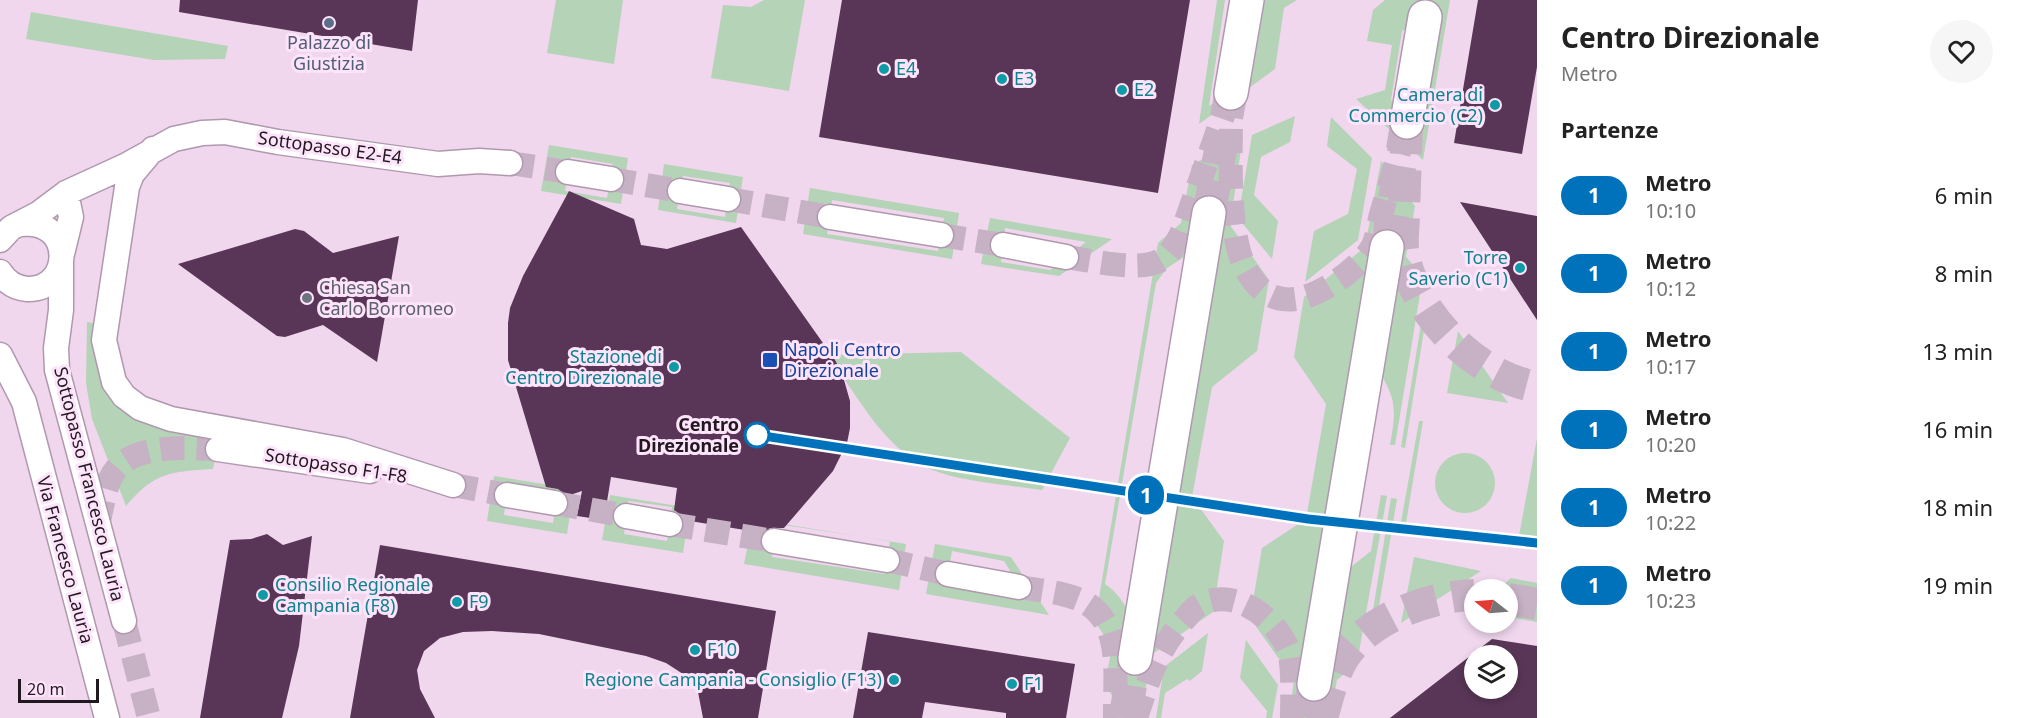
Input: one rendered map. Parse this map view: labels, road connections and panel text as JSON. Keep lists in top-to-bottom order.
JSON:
{
  "streets": {
    "street": [
      "Sottopasso E2-E4",
      "Sottopasso F1-F8",
      "Sottopasso Francesco Lauria",
      "Via Francesco Lauria"
    ]
  },
  "crossings": [
    ["Sottopasso E2-E4", "Sottopasso F1-F8"]
  ],
  "places": {
    "other": [
      "Palazzo di Giustizia",
      "E4",
      "E3",
      "E2",
      "Camera di Commercio (C2)",
      "Torre Saverio (C1)",
      "Chiesa San Carlo Borromeo",
      "Stazione di Centro Direzionale",
      "Centro Direzionale",
      "Consilio Regionale Campania (F8)",
      "F9",
      "F10",
      "Regione Campania - Consiglio (F13)",
      "F1"
    ],
    "transit": ["Napoli Centro Direzionale"]
  },
  "lines": ["metro line 1"],
  "scale_bar": "20 m",
  "north": "left",
  "page": {
    "on_map": "1",
    "heading": [
      ["Centro Direzionale", "Metro"],
      "Partenze"
    ],
    "list": [
      {
        "mark": "1",
        "name": "Metro",
        "note": "10:10",
        "value": "6 min"
      },
      {
        "mark": "1",
        "name": "Metro",
        "note": "10:12",
        "value": "8 min"
      },
      {
        "mark": "1",
        "name": "Metro",
        "note": "10:17",
        "value": "13 min"
      },
      {
        "mark": "1",
        "name": "Metro",
        "note": "10:20",
        "value": "16 min"
      },
      {
        "mark": "1",
        "name": "Metro",
        "note": "10:22",
        "value": "18 min"
      },
      {
        "mark": "1",
        "name": "Metro",
        "note": "10:23",
        "value": "19 min"
      }
    ],
    "scale": "20 m"
  }
}
